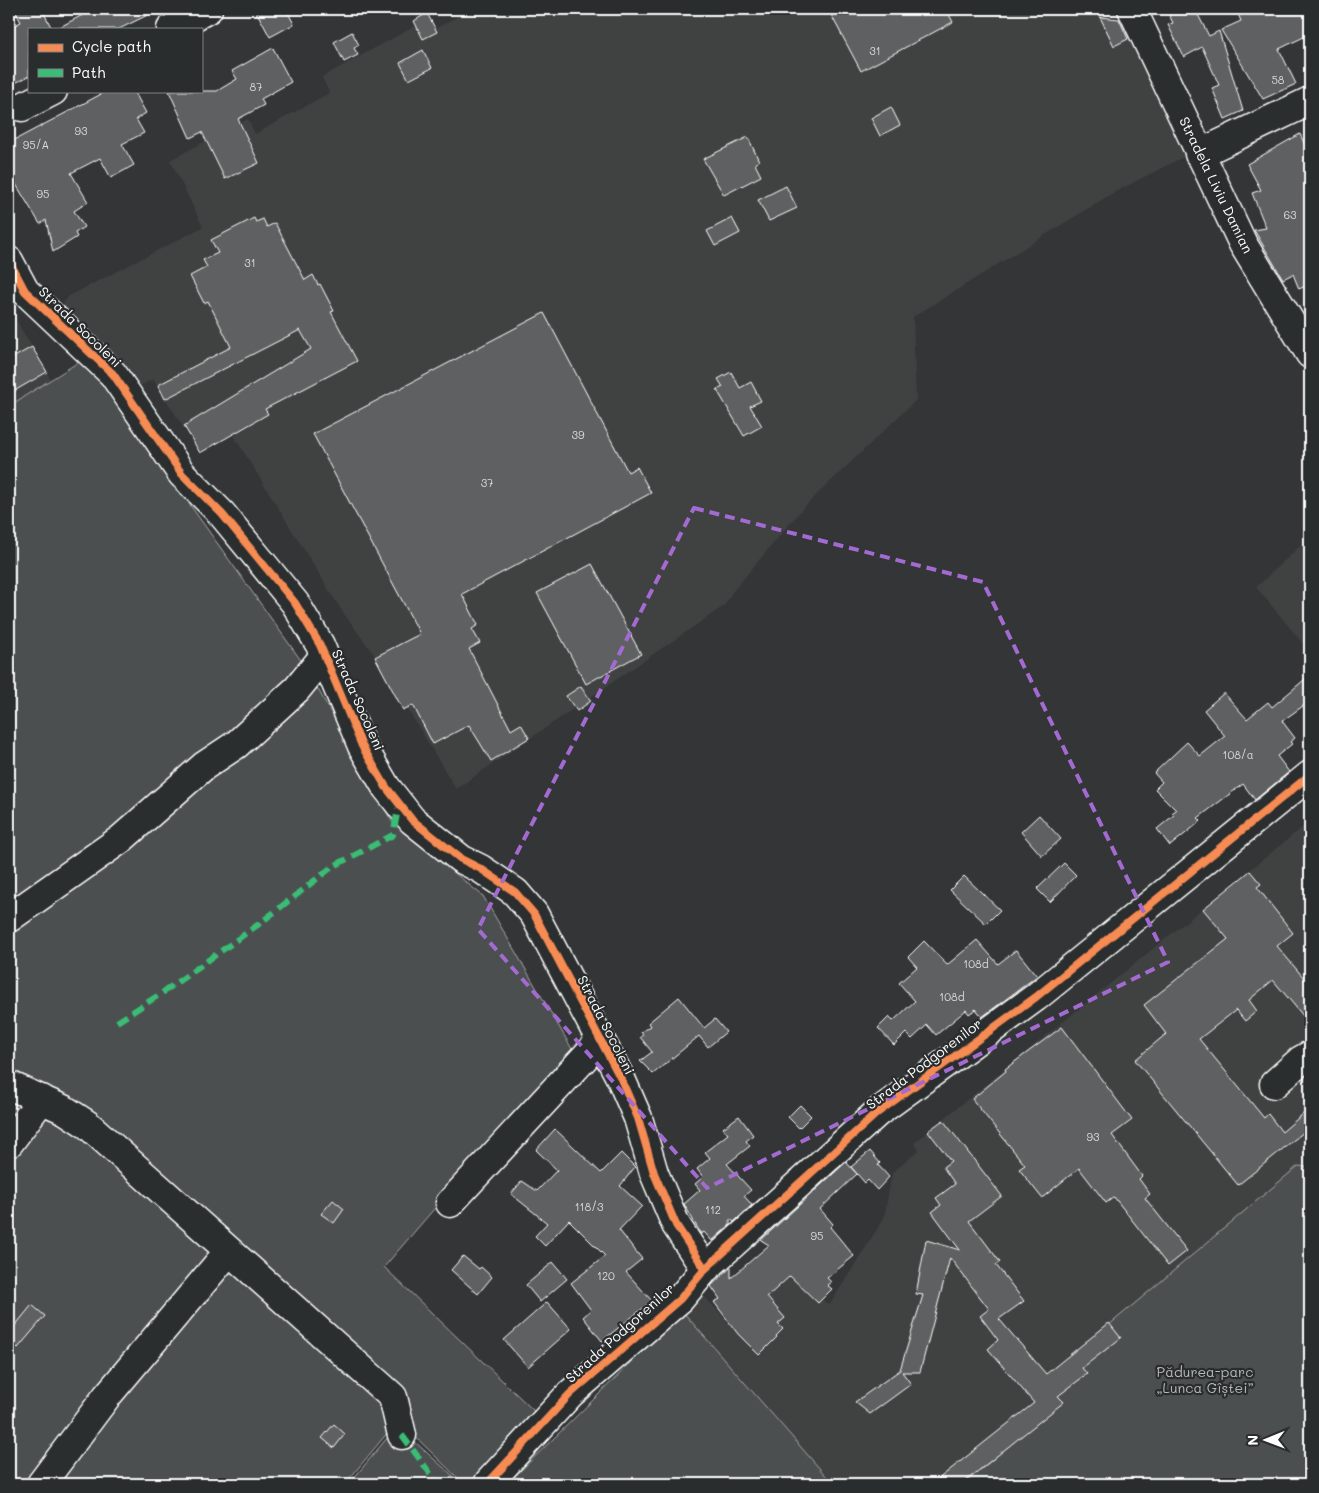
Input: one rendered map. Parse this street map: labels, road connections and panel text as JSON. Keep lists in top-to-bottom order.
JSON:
{
  "streets": {
    "street": ["Stradela Liviu Damian", "Strada Socoleni", "Strada Podgorenilor"]
  },
  "crossings": [
    ["Strada Socoleni", "Strada Podgorenilor"]
  ],
  "parks": ["Pădurea-parc „Lunca Gîștei”"],
  "house_numbers": [
    "31",
    "58",
    "87",
    "93",
    "95/A",
    "95",
    "63",
    "31",
    "39",
    "37",
    "108/a",
    "108d",
    "108d",
    "93",
    "118/3",
    "112",
    "95",
    "120"
  ],
  "legend": ["Cycle path", "Path"],
  "north": "left"
}
